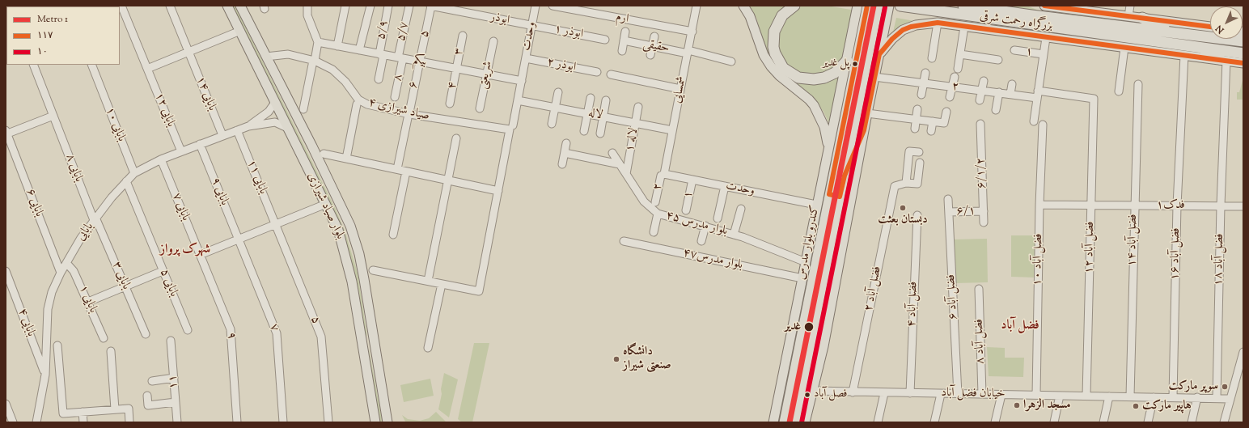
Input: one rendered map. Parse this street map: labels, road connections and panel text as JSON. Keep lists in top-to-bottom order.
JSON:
{
  "streets": {
    "highway": ["بزرگراه رحمت شرقی"],
    "main road": ["بلوار صیاد شیرازی", "کندرو بلوار مدرس"],
    "street": [
      "ارم",
      "ابوذر",
      "۵/۹",
      "۵/۷",
      "ابوذر ۱",
      "۵",
      "وحدت",
      "حقیقی",
      "۳",
      "۱",
      "بیکم",
      "ابوذر ۲",
      "شریعتی",
      "۸",
      "۶",
      "۴",
      "۲",
      "شمسایی",
      "بابایی ۱۴",
      "بابایی ۱۲",
      "صیاد شیرازی ۴",
      "لاله",
      "بابایی ۱۰",
      "لاله ۱",
      "بابایی ۸",
      "۶/۱/۲",
      "بابایی ۱۱",
      "بابایی ۹",
      "بابایی ۶",
      "فدک۱",
      "بابایی ۷",
      "۶/۱",
      "۴۵ بلوار مدرس",
      "بابایی",
      "فضل آباد ۱۴",
      "فضل آباد ۱۲",
      "فضل آباد ۱۶",
      "بلوار مدرس۴۷",
      "فضل آباد ۱۰",
      "فضل آباد ۱۸",
      "بابایی ۳",
      "بابایی ۵",
      "فضل آباد ۲",
      "فضل آباد ۶",
      "بابایی ۱",
      "فضل آباد ۴",
      "بابایی ۴",
      "۷",
      "۹",
      "فضل آباد ۸",
      "۱۱",
      "خیابان فضل آباد"
    ]
  },
  "crossings": [
    ["ارم", "شمسایی"],
    ["ابوذر", "ابوذر ۱"],
    ["ابوذر", "۵"],
    ["ابوذر", "وحدت"],
    ["۵/۹", "بیکم"],
    ["۵/۷", "بیکم"],
    ["۵/۷", "۸"],
    ["ابوذر ۱", "وحدت"],
    ["۵", "بیکم"],
    ["۵", "۶"],
    ["۵", "بابایی ۱۱"],
    ["وحدت", "۱"],
    ["وحدت", "بیکم"],
    ["وحدت", "ابوذر ۲"],
    ["وحدت", "۲"],
    ["وحدت", "شمسایی"],
    ["وحدت", "صیاد شیرازی ۴"],
    ["وحدت", "لاله"],
    ["وحدت", "کندرو بلوار مدرس"],
    ["حقیقی", "شمسایی"],
    ["۳", "بیکم"],
    ["۳", "۴"],
    ["بیکم", "شریعتی"],
    ["بیکم", "۸"],
    ["بیکم", "۶"],
    ["بیکم", "۴"],
    ["۲", "شمسایی"],
    ["۲", "فضل آباد ۱۲"],
    ["شمسایی", "لاله"],
    ["بابایی ۱۴", "بابایی"],
    ["بابایی ۱۲", "بابایی"],
    ["صیاد شیرازی ۴", "بلوار صیاد شیرازی"],
    ["لاله", "لاله ۱"],
    ["بابایی ۱۰", "بابایی"],
    ["لاله ۱", "۴۵ بلوار مدرس"],
    ["بابایی ۸", "بابایی"],
    ["بابایی ۸", "بابایی ۳"],
    ["۶/۱/۲", "۶/۱"],
    ["بابایی ۱۱", "بابایی"],
    ["بابایی ۹", "بابایی"],
    ["بابایی ۹", "۷"],
    ["بابایی ۶", "بابایی"],
    ["فدک۱", "فضل آباد ۱۴"],
    ["فدک۱", "فضل آباد ۱۲"],
    ["فدک۱", "فضل آباد ۱۶"],
    ["فدک۱", "فضل آباد ۱۰"],
    ["فدک۱", "فضل آباد ۱۸"],
    ["بلوار صیاد شیرازی", "بابایی"],
    ["بابایی ۷", "بابایی"],
    ["بابایی ۷", "۹"],
    ["۶/۱", "فضل آباد ۶"],
    ["۴۵ بلوار مدرس", "کندرو بلوار مدرس"],
    ["بابایی", "بابایی ۳"],
    ["بابایی", "بابایی ۵"],
    ["بابایی", "بابایی ۱"],
    ["بابایی", "بابایی ۴"],
    ["فضل آباد ۱۴", "خیابان فضل آباد"],
    ["کندرو بلوار مدرس", "بلوار مدرس۴۷"],
    ["فضل آباد ۱۲", "خیابان فضل آباد"],
    ["فضل آباد ۱۶", "خیابان فضل آباد"],
    ["فضل آباد ۱۰", "خیابان فضل آباد"],
    ["فضل آباد ۱۸", "خیابان فضل آباد"],
    ["فضل آباد ۲", "خیابان فضل آباد"],
    ["فضل آباد ۶", "خیابان فضل آباد"],
    ["فضل آباد ۴", "خیابان فضل آباد"],
    ["فضل آباد ۸", "خیابان فضل آباد"]
  ],
  "districts": ["شهرک پرواز", "فضل آباد"],
  "places": [
    "پل غدیر",
    "دبستان بعثت",
    "غدیر",
    "دانشگاه صنعتی شیراز",
    "سوپر مارکت",
    "فصل آباد",
    "مسجد الزهرا",
    "هاپیر مارکت"
  ],
  "lines": ["metro line 1", "transit line ۱۱۷", "transit line ۱۰"],
  "legend": ["Metro 1", "۱۱۷", "۱۰"],
  "north": "bottom left"
}
